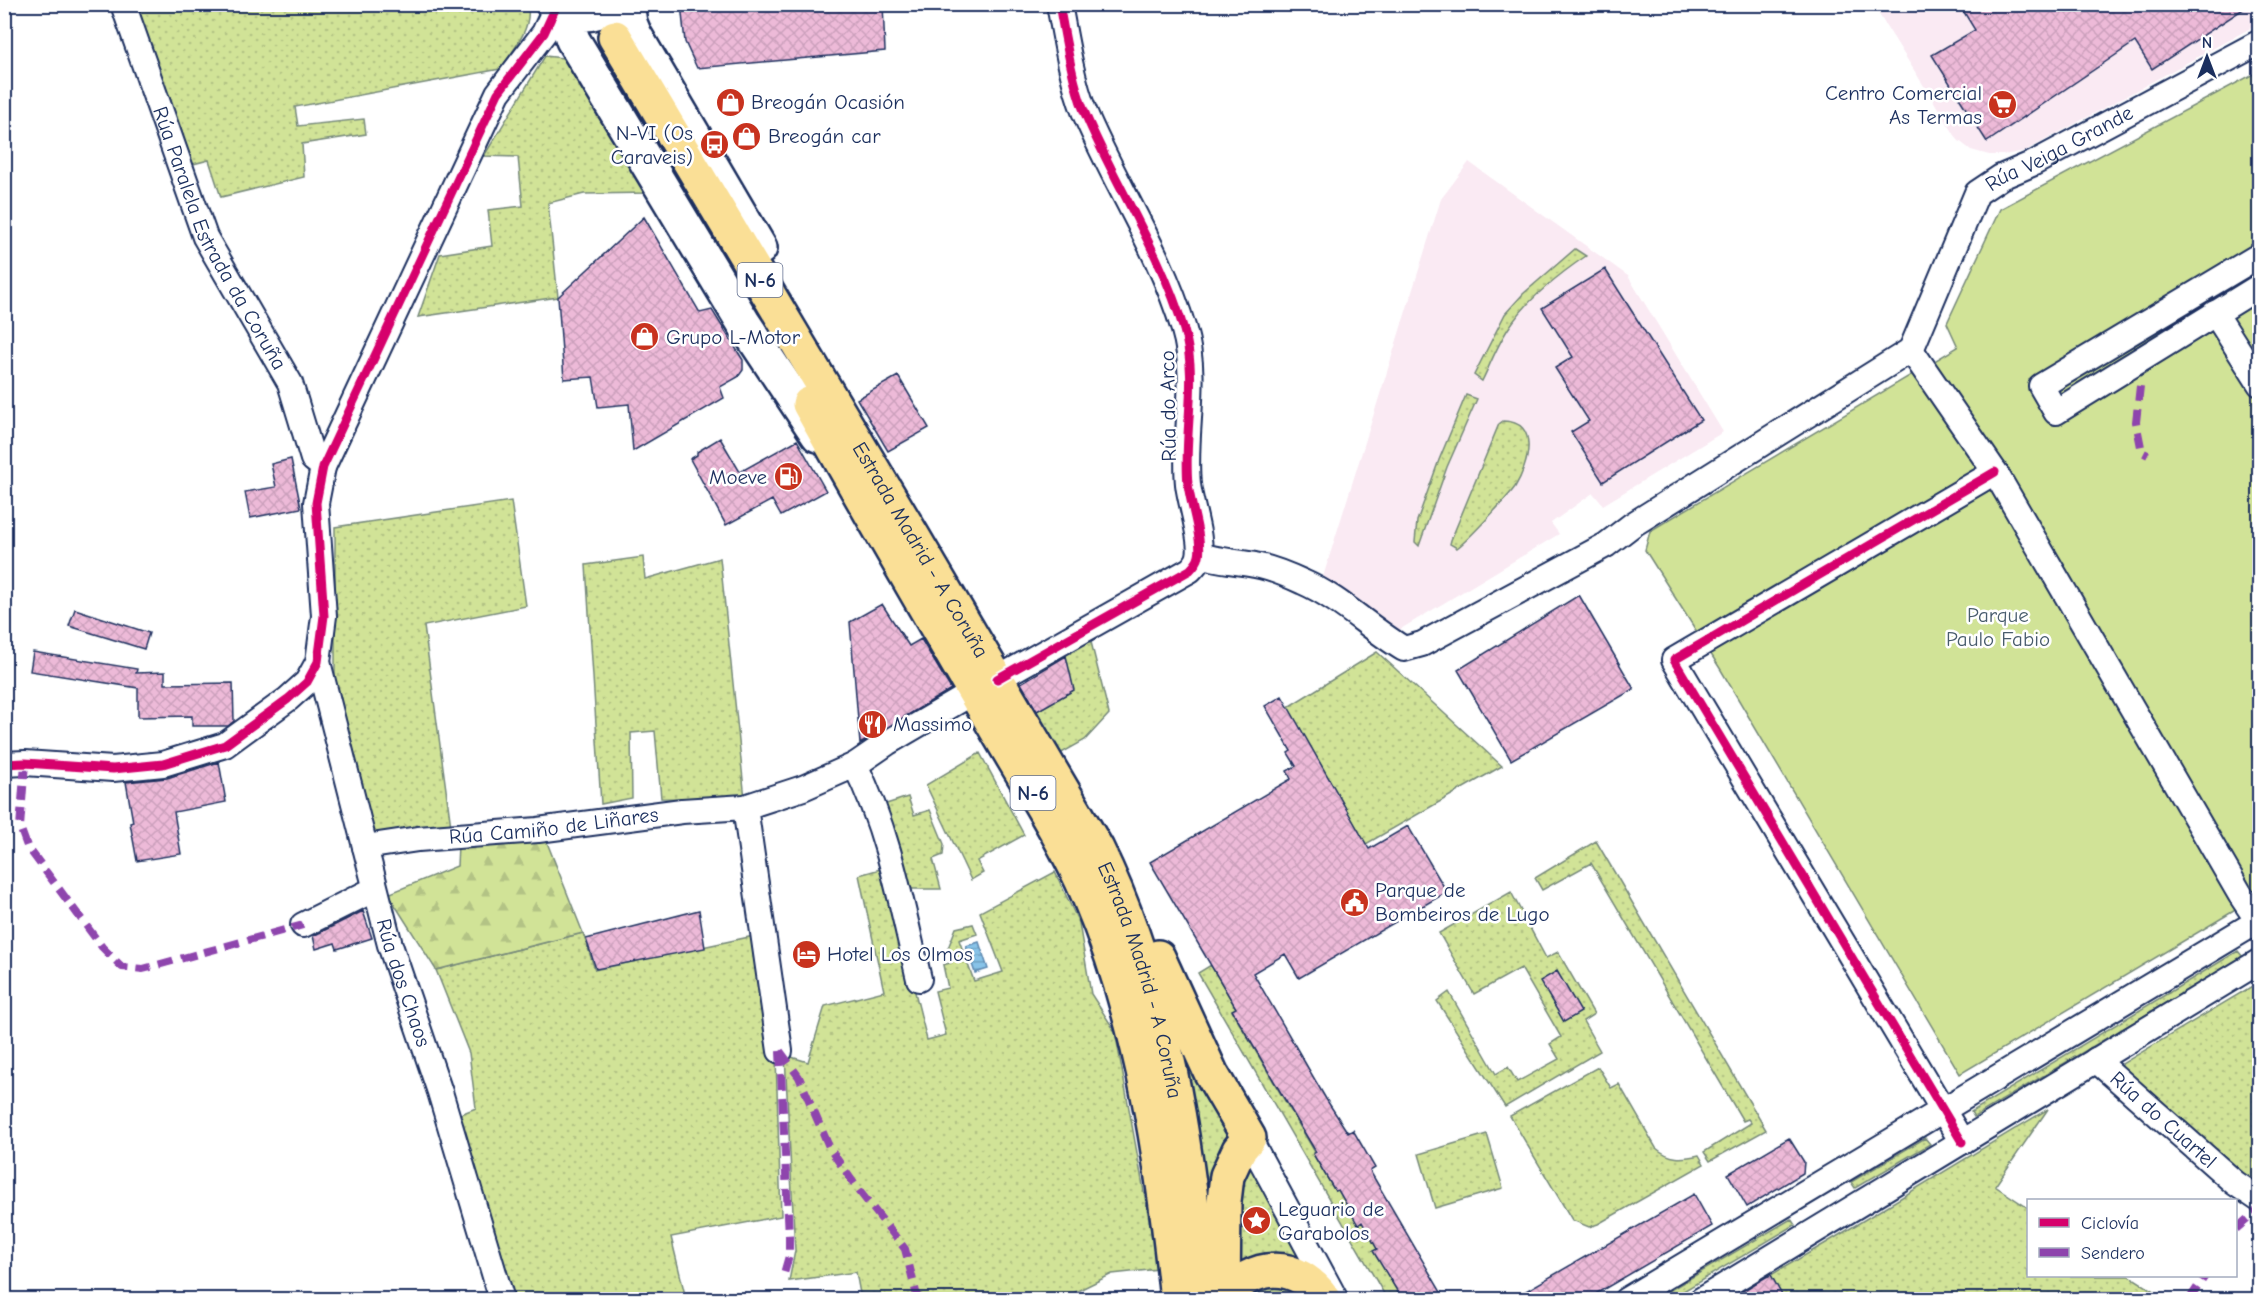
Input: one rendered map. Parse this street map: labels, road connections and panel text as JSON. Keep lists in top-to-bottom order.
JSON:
{
  "streets": {
    "highway": ["N-6", "Estrada Madrid - A Coruña"],
    "street": [
      "Rúa Veiga Grande",
      "Rúa Paralela Estrada da Coruña",
      "Rúa do Arco",
      "Rúa Camiño de Liñares",
      "Rúa dos Chaos",
      "Rúa do Cuartel"
    ]
  },
  "crossings": [
    ["N-6", "Estrada Madrid - A Coruña"],
    ["Estrada Madrid - A Coruña", "Rúa Camiño de Liñares"],
    ["Rúa Camiño de Liñares", "Rúa dos Chaos"]
  ],
  "parks": ["Parque Paulo Fabio"],
  "places": {
    "shop": ["Breogán Ocasión", "Breogán car", "Grupo L-Motor"],
    "supermarket": ["Centro Comercial As Termas"],
    "bus stop": ["N-VI (Os Caraveis)"],
    "fuel station": ["Moeve"],
    "restaurant": ["Massimo"],
    "public building": ["Parque de Bombeiros de Lugo"],
    "hotel": ["Hotel Los Olmos"],
    "place": ["Leguario de Garabolos"]
  },
  "legend": ["Ciclovía", "Sendero"],
  "north": "top"
}
